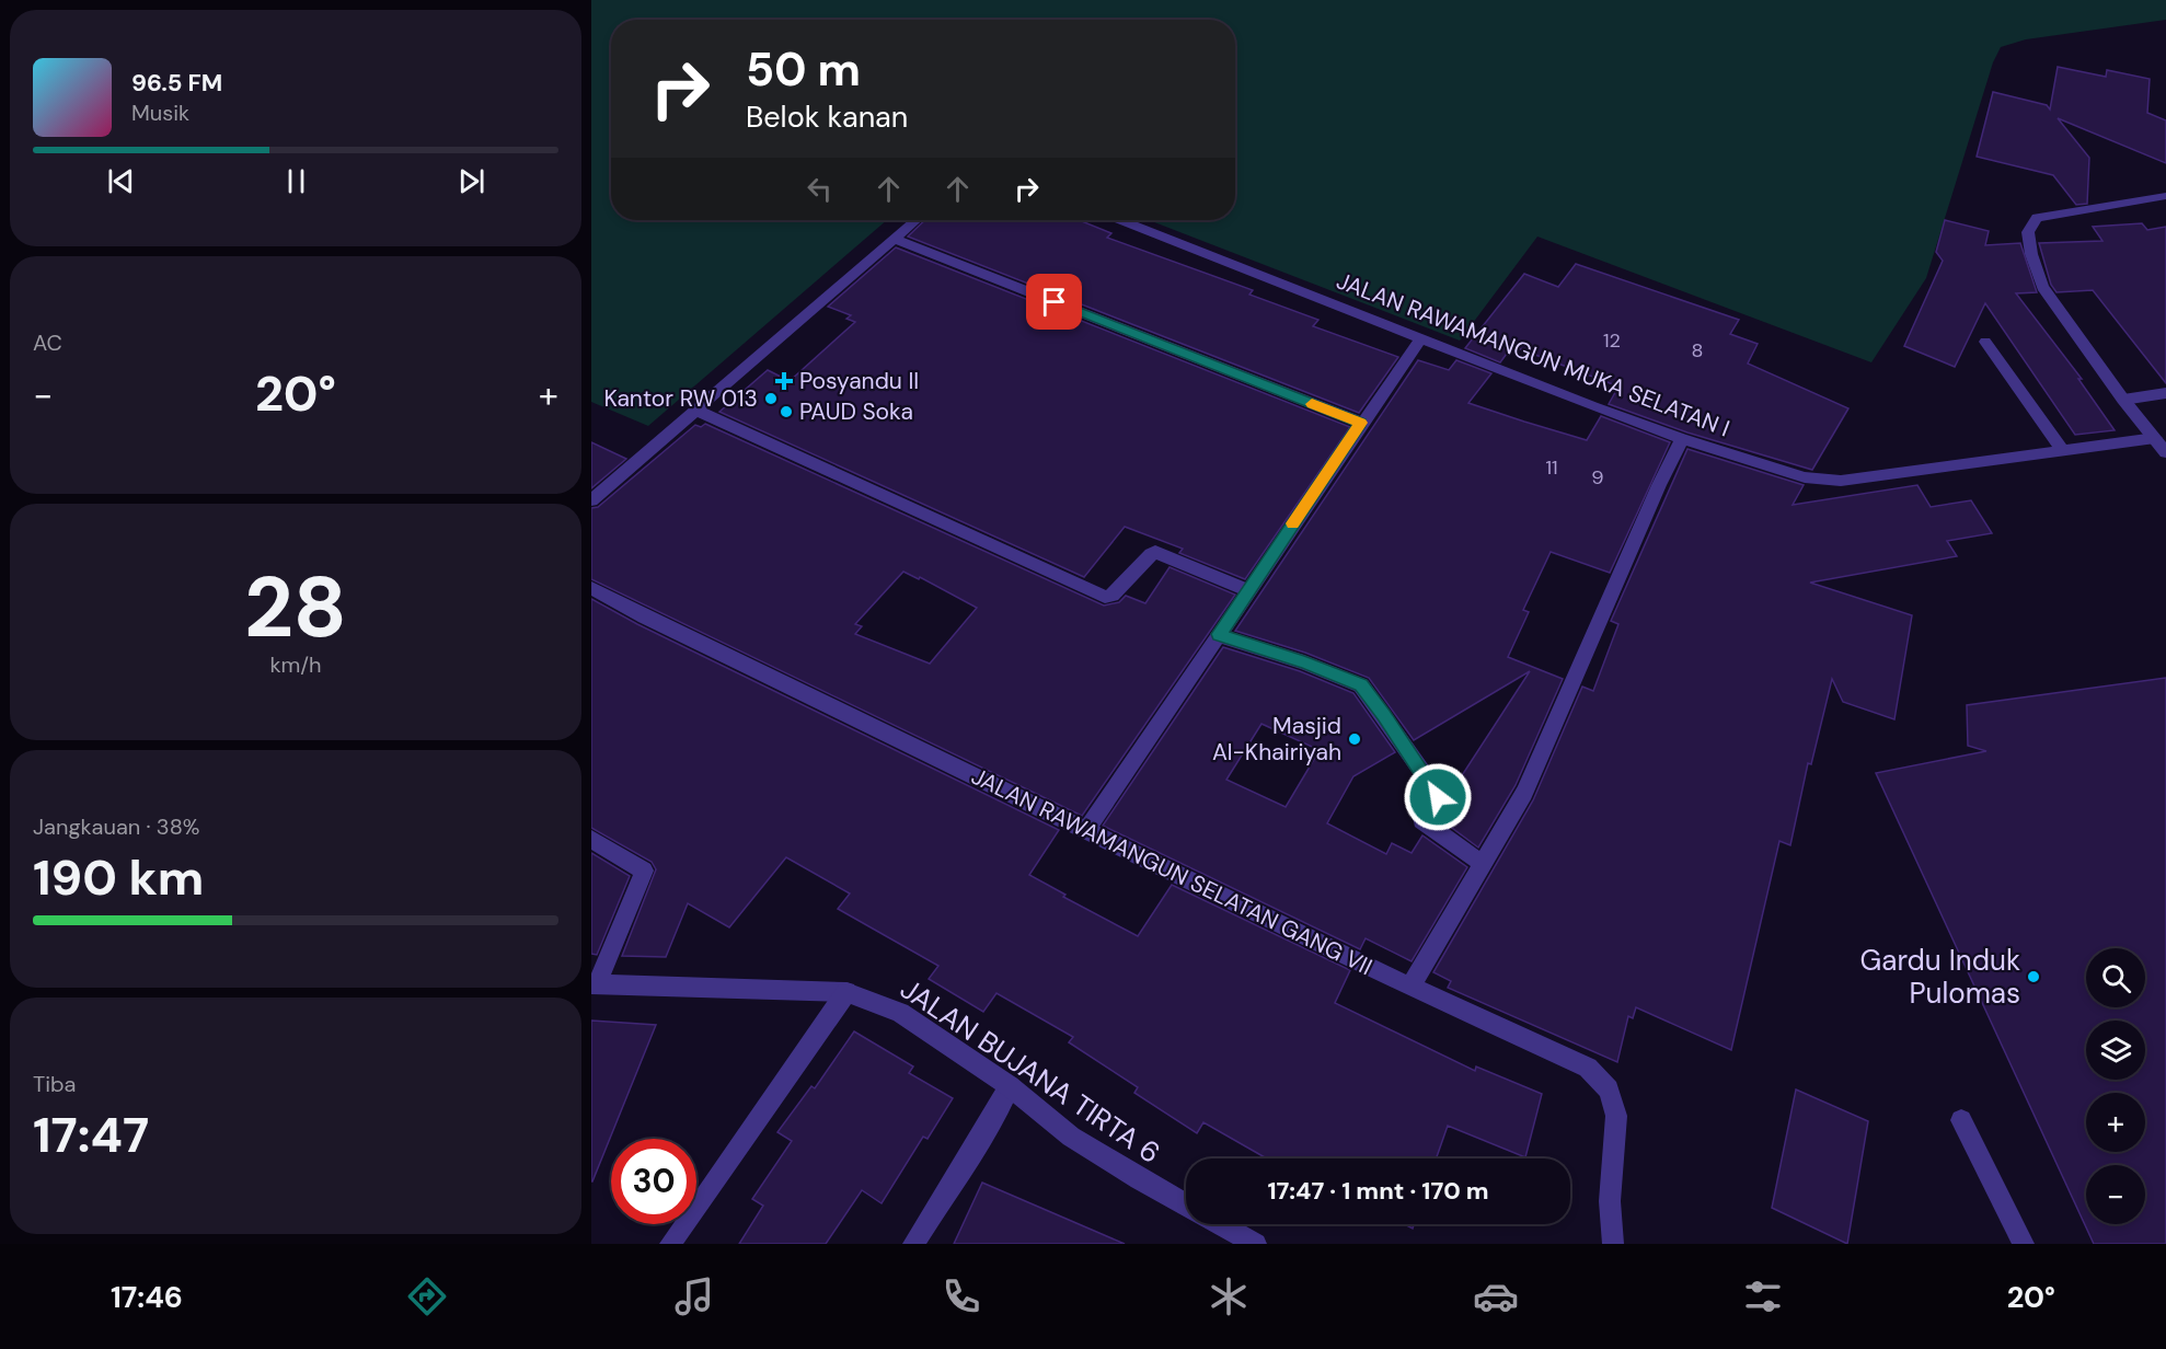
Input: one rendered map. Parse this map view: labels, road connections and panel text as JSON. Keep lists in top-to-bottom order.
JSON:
{
  "streets": {
    "street": ["JALAN RAWAMANGUN MUKA SELATAN I", "JALAN RAWAMANGUN SELATAN GANG VII", "JALAN BUJANA TIRTA 6"]
  },
  "places": {
    "health": ["Posyandu II"],
    "other": [
      "Kantor RW 013",
      "PAUD Soka",
      "Masjid Al-Khairiyah",
      "Gardu Induk Pulomas"
    ]
  },
  "house_numbers": [
    "12",
    "8",
    "11",
    "9"
  ],
  "page": {
    "turn": ["50 m", "Belok kanan"],
    "song": ["96.5 FM", "Musik"],
    "tile": [
      "AC",
      ["28", "km/h"],
      ["Jangkauan · 38%", "190 km"],
      ["Tiba", "17:47"]
    ],
    "heat": ["−", "20°", "+"],
    "map_buttons": ["+", "−"],
    "limit": "30",
    "trip": "17:47 · 1 mnt · 170 m",
    "tabs": ["17:46", "20°"]
  }
}
